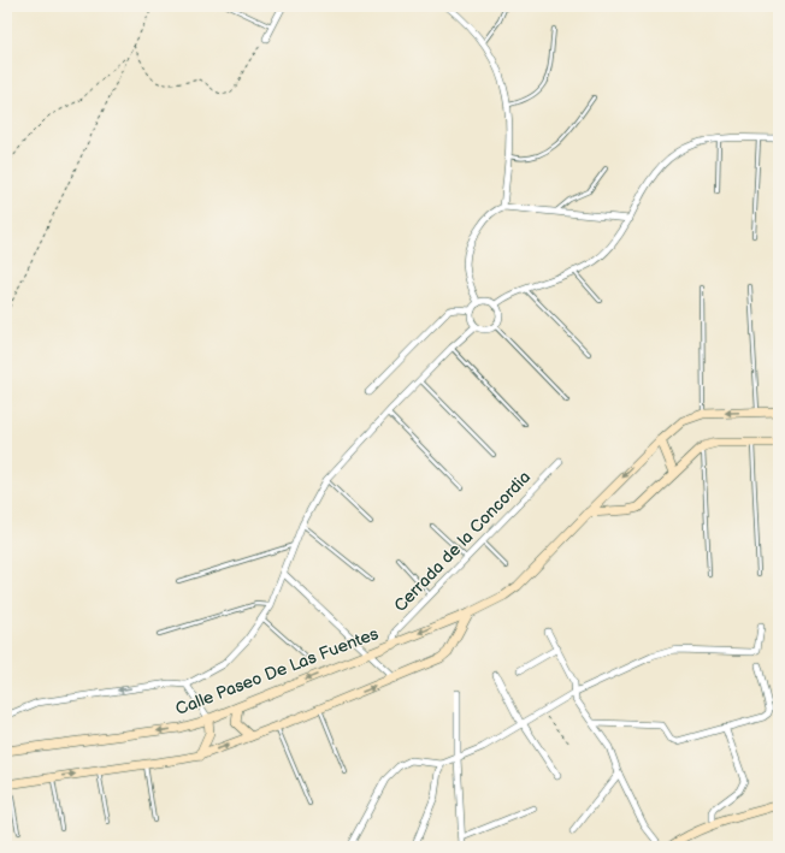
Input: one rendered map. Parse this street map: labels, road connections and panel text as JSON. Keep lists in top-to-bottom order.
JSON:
{
  "streets": {
    "street": ["Cerrada de la Concordia", "Calle Paseo De Las Fuentes"]
  },
  "crossings": [
    ["Cerrada de la Concordia", "Calle Paseo De Las Fuentes"]
  ]
}
